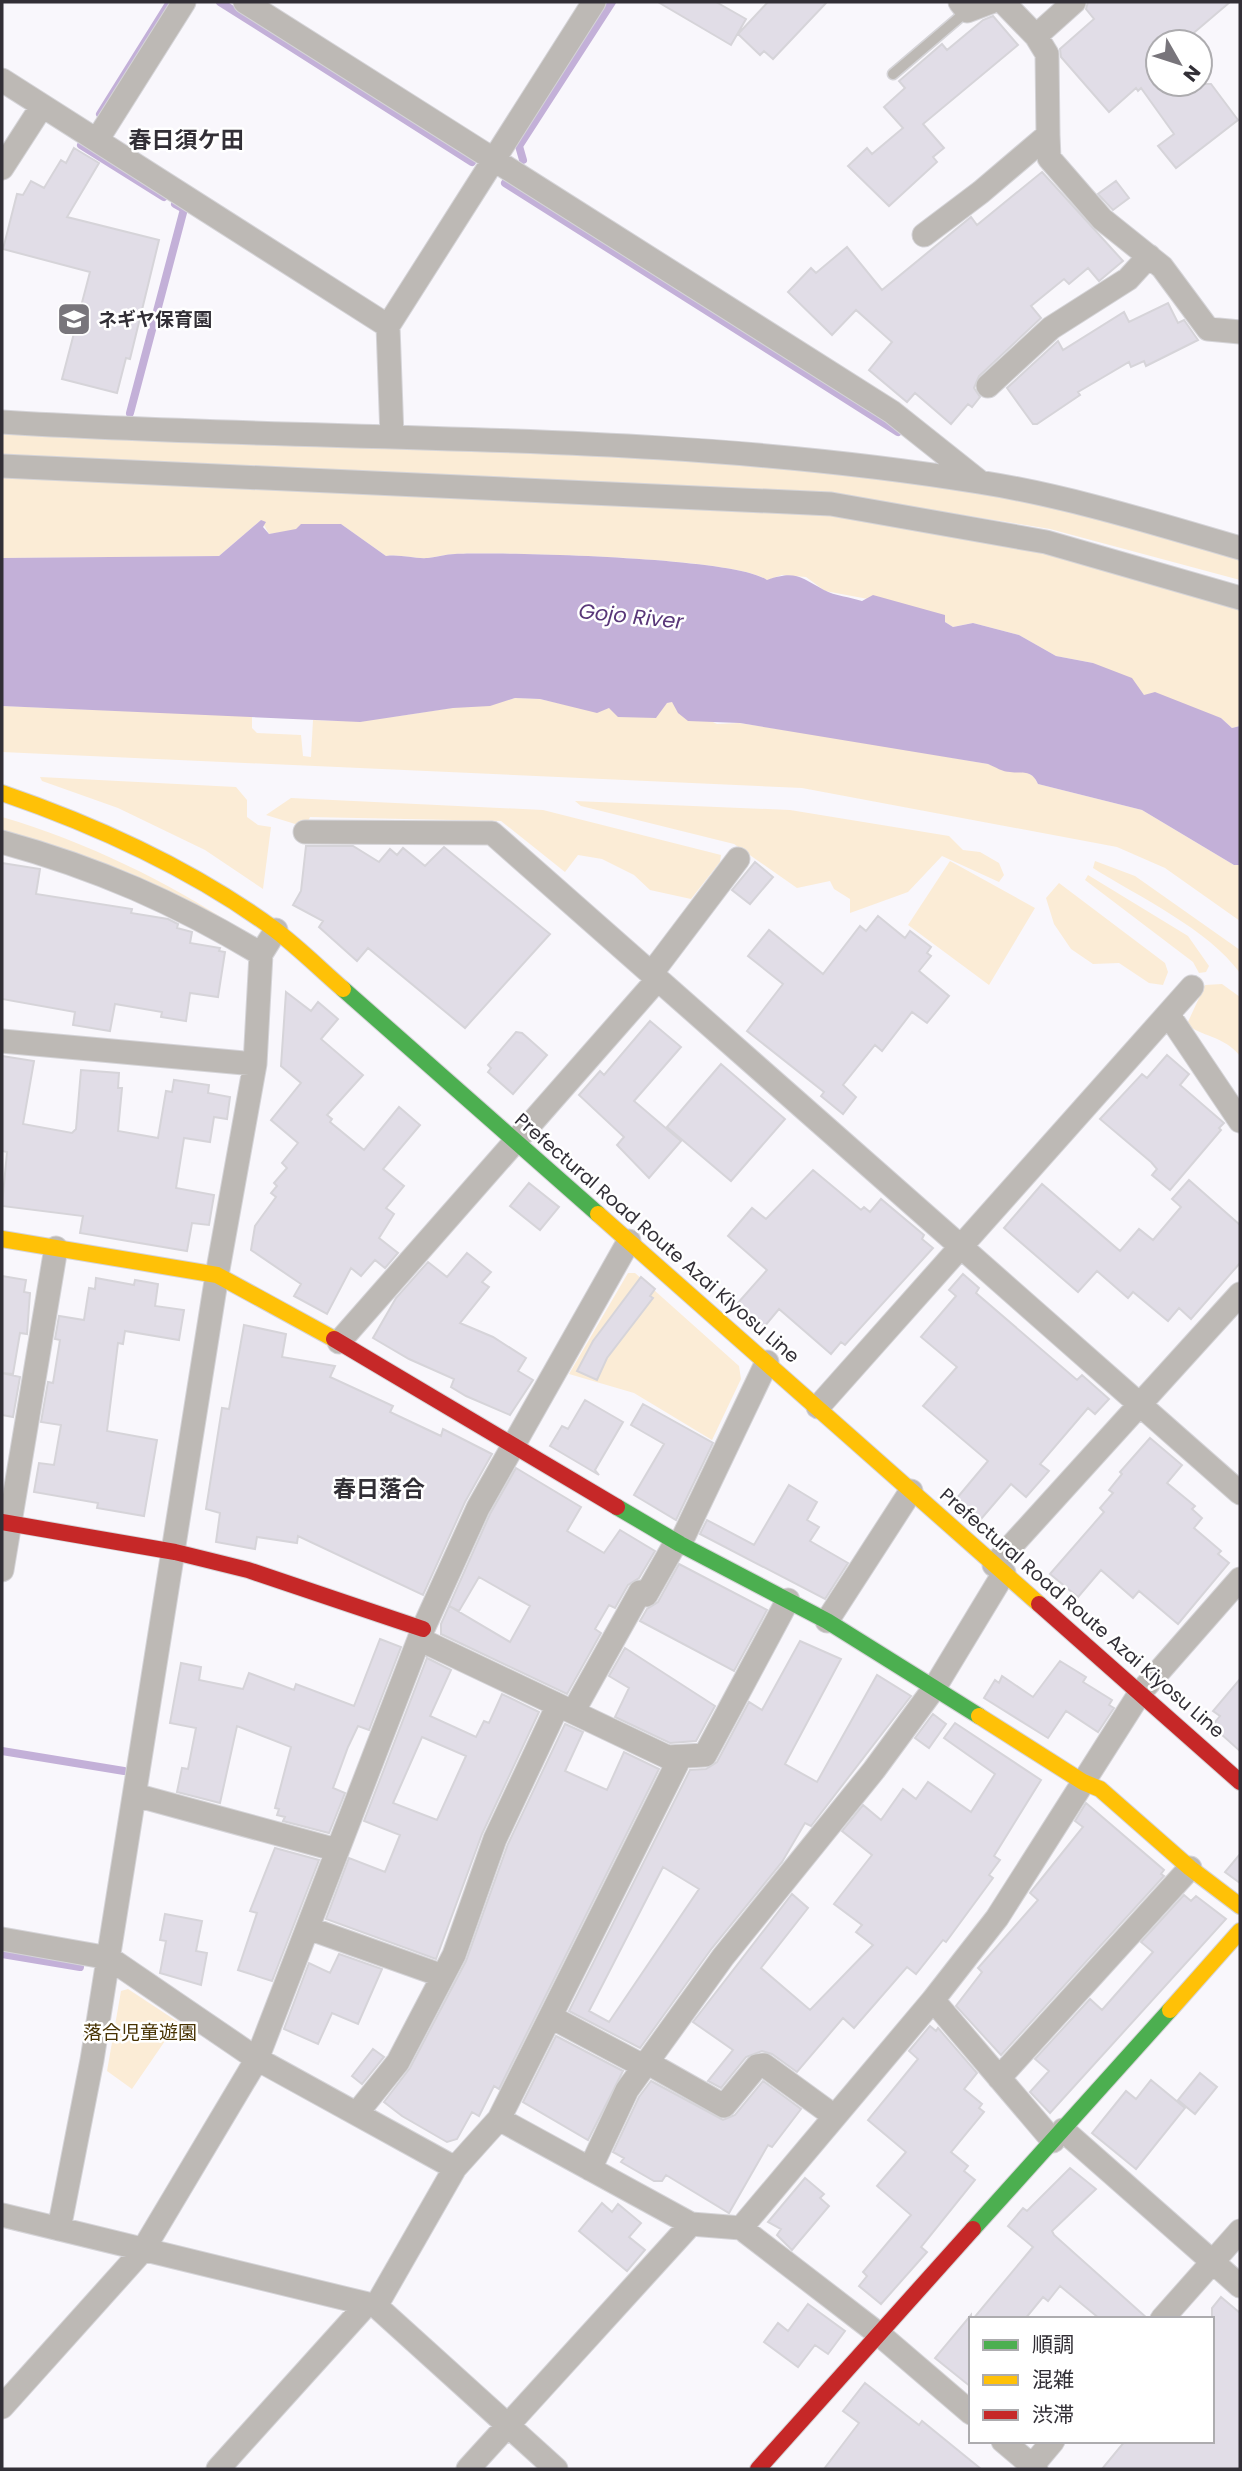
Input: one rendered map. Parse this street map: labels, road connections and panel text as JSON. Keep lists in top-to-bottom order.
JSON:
{
  "streets": {
    "street": ["Prefectural Road Route Azai Kiyosu Line"]
  },
  "districts": ["春日須ケ田", "春日落合"],
  "water": ["Gojo River"],
  "parks": ["落合児童遊園"],
  "places": {
    "school or university": ["ネギヤ保育園"]
  },
  "legend": ["順調", "混雑", "渋滞"],
  "north": "bottom right"
}
